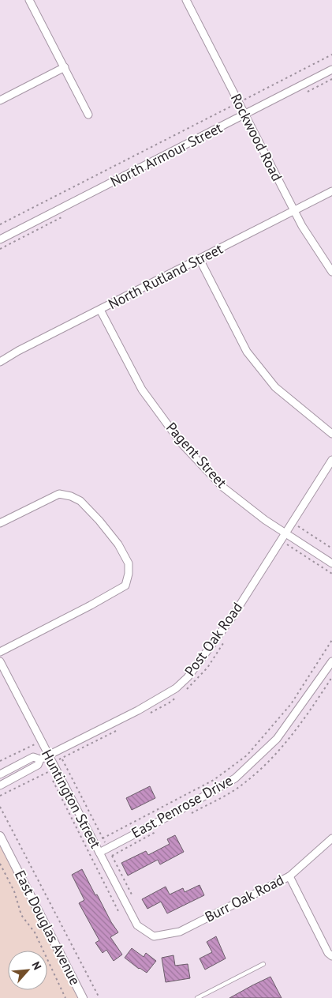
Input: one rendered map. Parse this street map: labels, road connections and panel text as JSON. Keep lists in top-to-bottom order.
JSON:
{
  "streets": {
    "street": [
      "Rockwood Road",
      "North Armour Street",
      "North Rutland Street",
      "Pagent Street",
      "Post Oak Road",
      "Huntington Street",
      "East Penrose Drive",
      "Burr Oak Road",
      "East Douglas Avenue"
    ]
  },
  "crossings": [
    ["Rockwood Road", "North Armour Street"],
    ["Rockwood Road", "North Rutland Street"],
    ["North Rutland Street", "Pagent Street"],
    ["Pagent Street", "Post Oak Road"],
    ["Post Oak Road", "Huntington Street"],
    ["Huntington Street", "East Penrose Drive"],
    ["Huntington Street", "Burr Oak Road"]
  ],
  "north": "top right"
}
